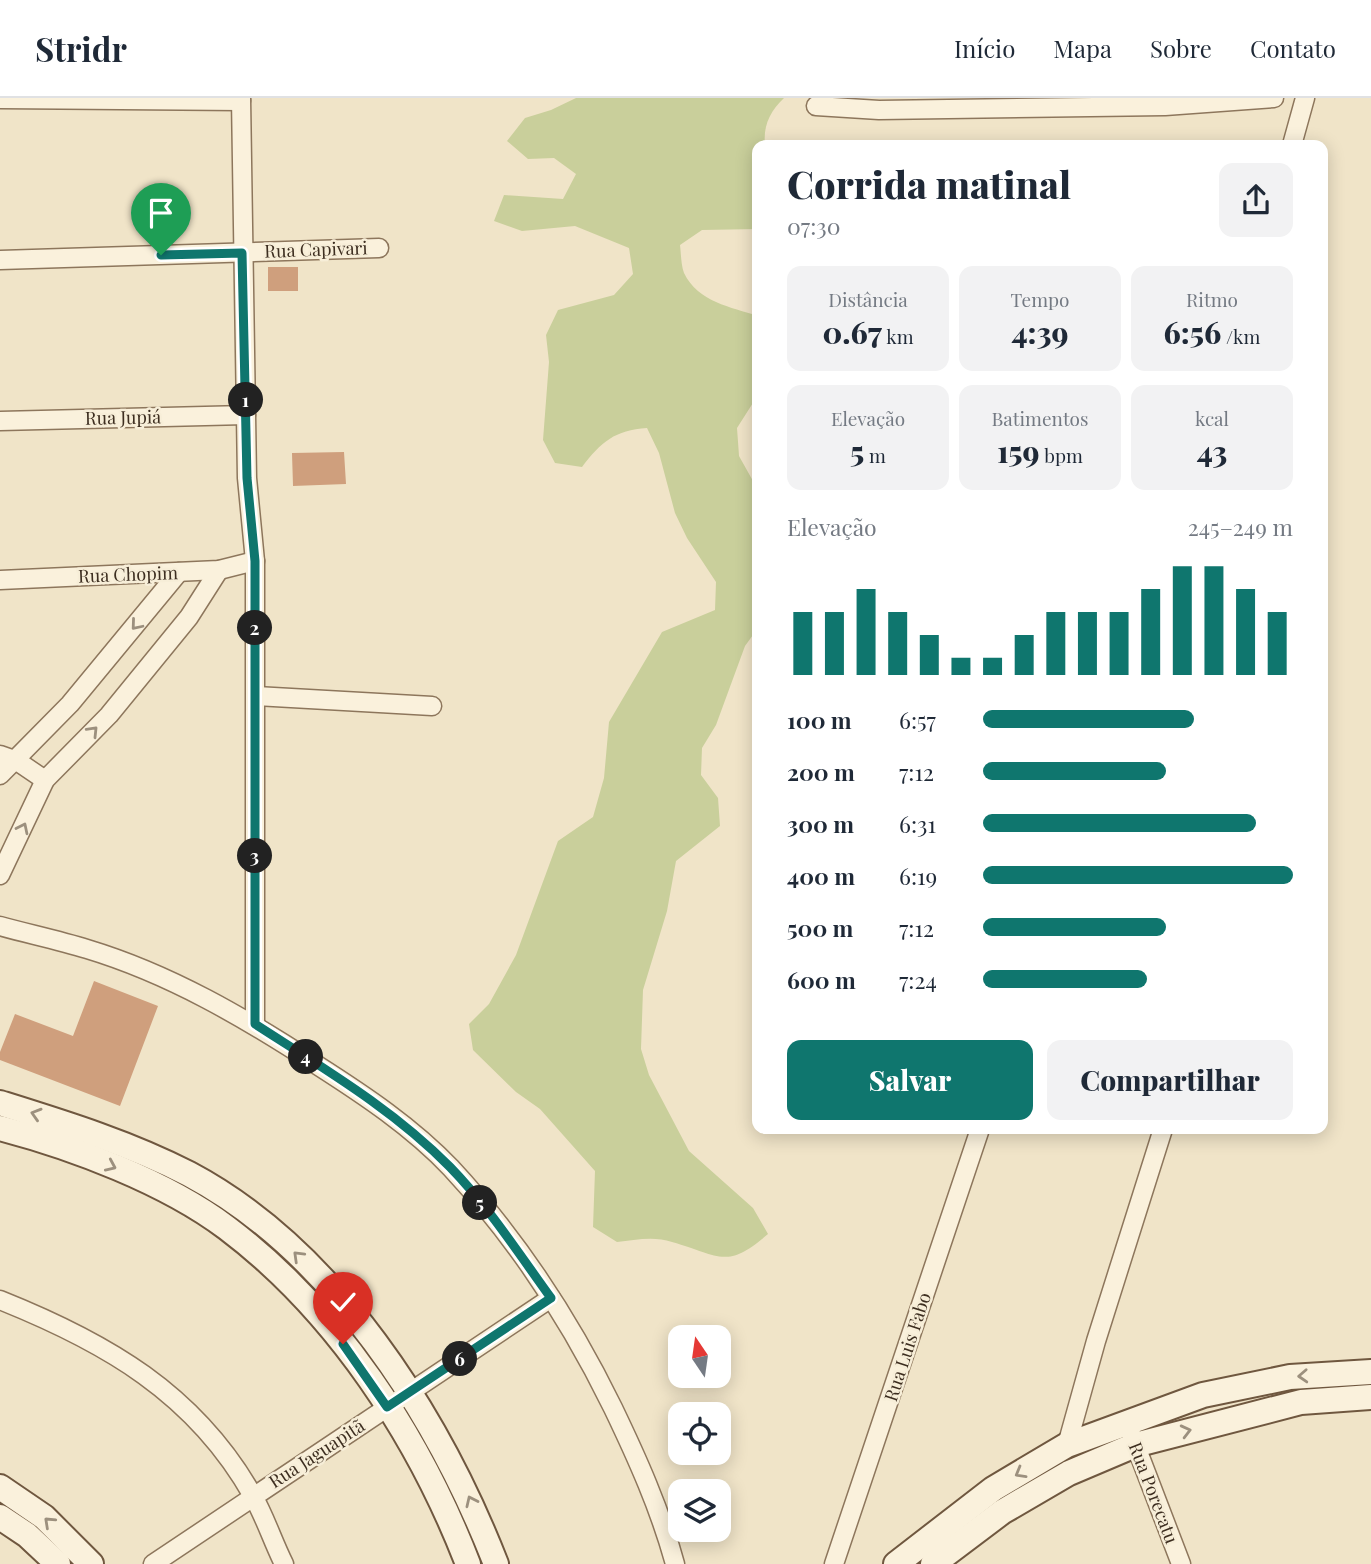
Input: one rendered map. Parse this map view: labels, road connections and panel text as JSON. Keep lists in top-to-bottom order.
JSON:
{
  "streets": {
    "street": [
      "Rua Capivari",
      "Rua Jupiá",
      "Rua Chopim",
      "Rua Luis Fabo",
      "Rua Jaguapitã",
      "Rua Porecatu"
    ]
  },
  "north": "top",
  "page": {
    "header": "Stridr",
    "nav": [
      "Início",
      "Mapa",
      "Sobre",
      "Contato"
    ],
    "heading": ["Corrida matinal", "07:30"],
    "stats": [
      ["Distância", "0.67 km"],
      ["Tempo", "4:39"],
      ["Ritmo", "6:56 /km"],
      ["Elevação", "5 m"],
      ["Batimentos", "159 bpm"],
      ["kcal", "43"]
    ],
    "pins": [
      "1",
      "2",
      "3",
      "4",
      "5",
      "6"
    ],
    "chart": ["Elevação", "245–249 m"],
    "list": [
      {
        "name": "100 m",
        "note": "6:57"
      },
      {
        "name": "200 m",
        "note": "7:12"
      },
      {
        "name": "300 m",
        "note": "6:31"
      },
      {
        "name": "400 m",
        "note": "6:19"
      },
      {
        "name": "500 m",
        "note": "7:12"
      },
      {
        "name": "600 m",
        "note": "7:24"
      }
    ],
    "buttons": ["Salvar", "Compartilhar"]
  }
}
